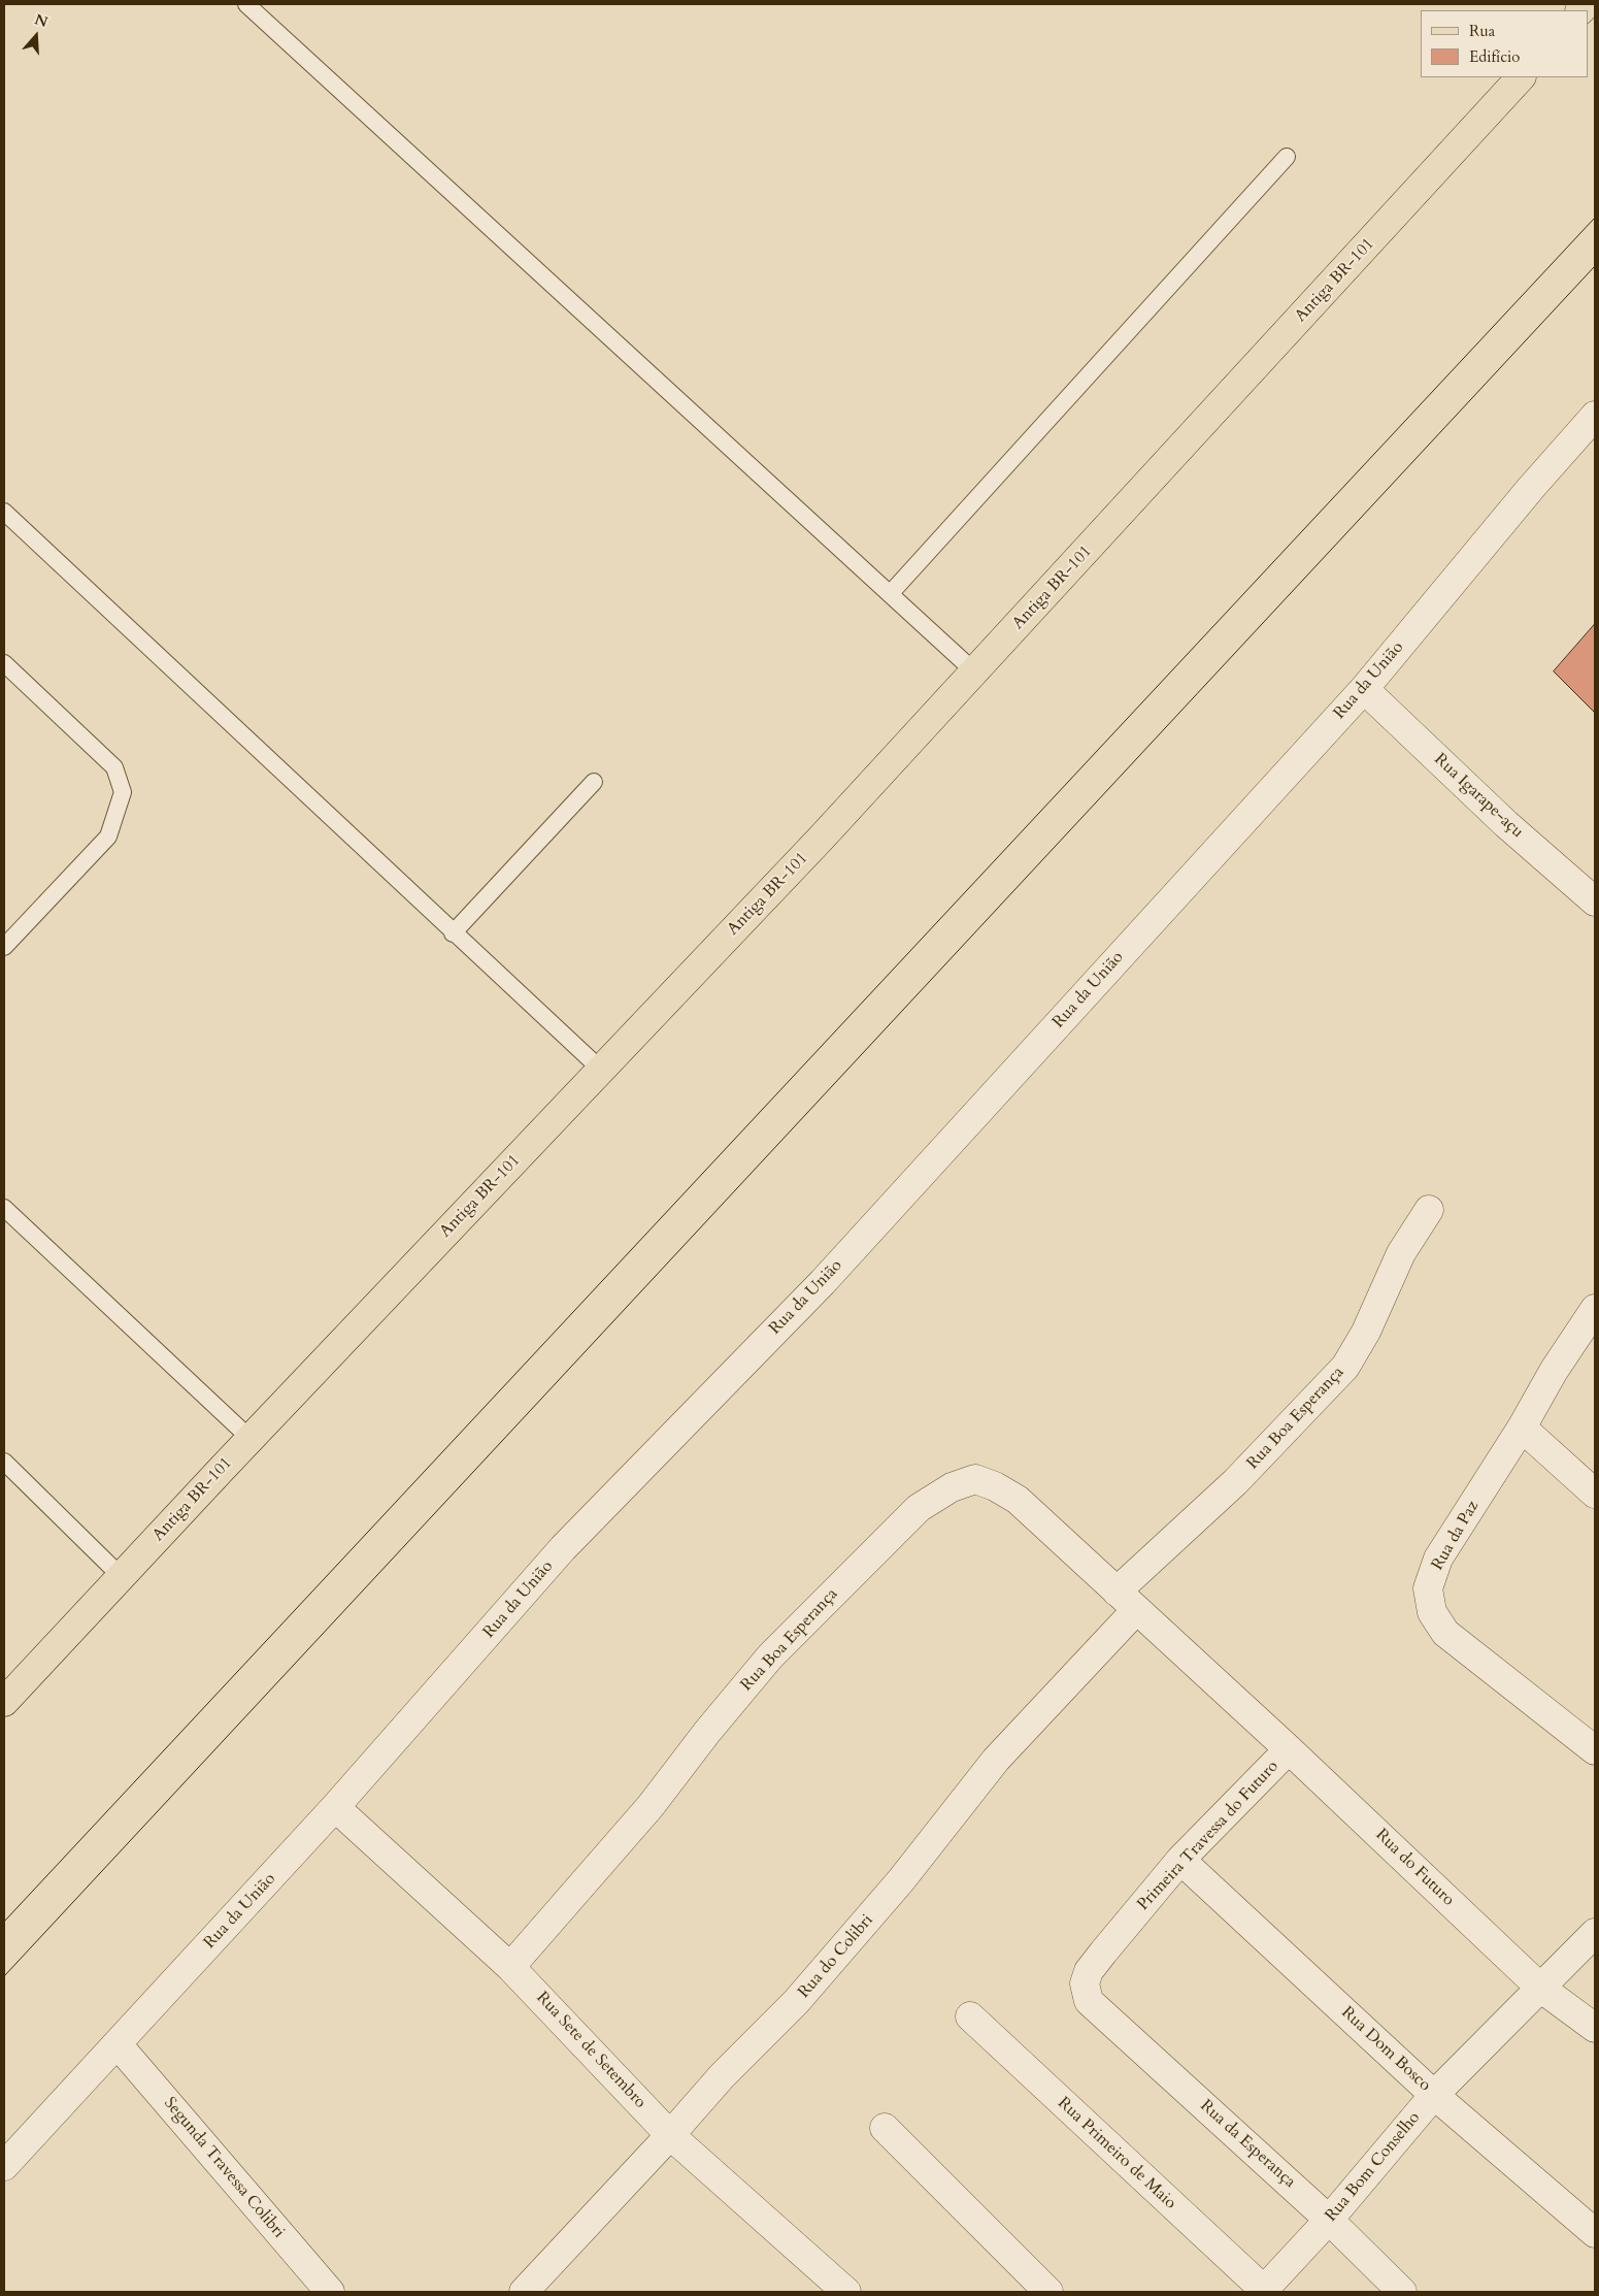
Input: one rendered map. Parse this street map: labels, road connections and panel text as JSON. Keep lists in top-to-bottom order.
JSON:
{
  "streets": {
    "main road": ["Antiga BR-101"],
    "street": [
      "Rua da União",
      "Rua Igarape-açu",
      "Rua Boa Esperança",
      "Rua da Paz",
      "Primeira Travessa do Futuro",
      "Rua do Futuro",
      "Rua do Colibri",
      "Rua Dom Bosco",
      "Rua Sete de Setembro",
      "Rua da Esperança",
      "Rua Primeiro de Maio",
      "Rua Bom Conselho",
      "Segunda Travessa Colibri"
    ]
  },
  "crossings": [
    ["Rua da União", "Rua Igarape-açu"],
    ["Rua da União", "Rua Sete de Setembro"],
    ["Rua da União", "Segunda Travessa Colibri"],
    ["Rua Boa Esperança", "Primeira Travessa do Futuro"],
    ["Rua Boa Esperança", "Rua do Futuro"],
    ["Rua Boa Esperança", "Rua do Colibri"],
    ["Rua Boa Esperança", "Rua Sete de Setembro"],
    ["Primeira Travessa do Futuro", "Rua do Futuro"],
    ["Primeira Travessa do Futuro", "Rua Dom Bosco"],
    ["Primeira Travessa do Futuro", "Rua da Esperança"],
    ["Rua do Futuro", "Rua Bom Conselho"],
    ["Rua do Colibri", "Rua Sete de Setembro"],
    ["Rua Dom Bosco", "Rua Bom Conselho"],
    ["Rua da Esperança", "Rua Bom Conselho"],
    ["Rua Primeiro de Maio", "Rua Bom Conselho"]
  ],
  "legend": ["Rua", "Edifício"],
  "north": "top"
}
